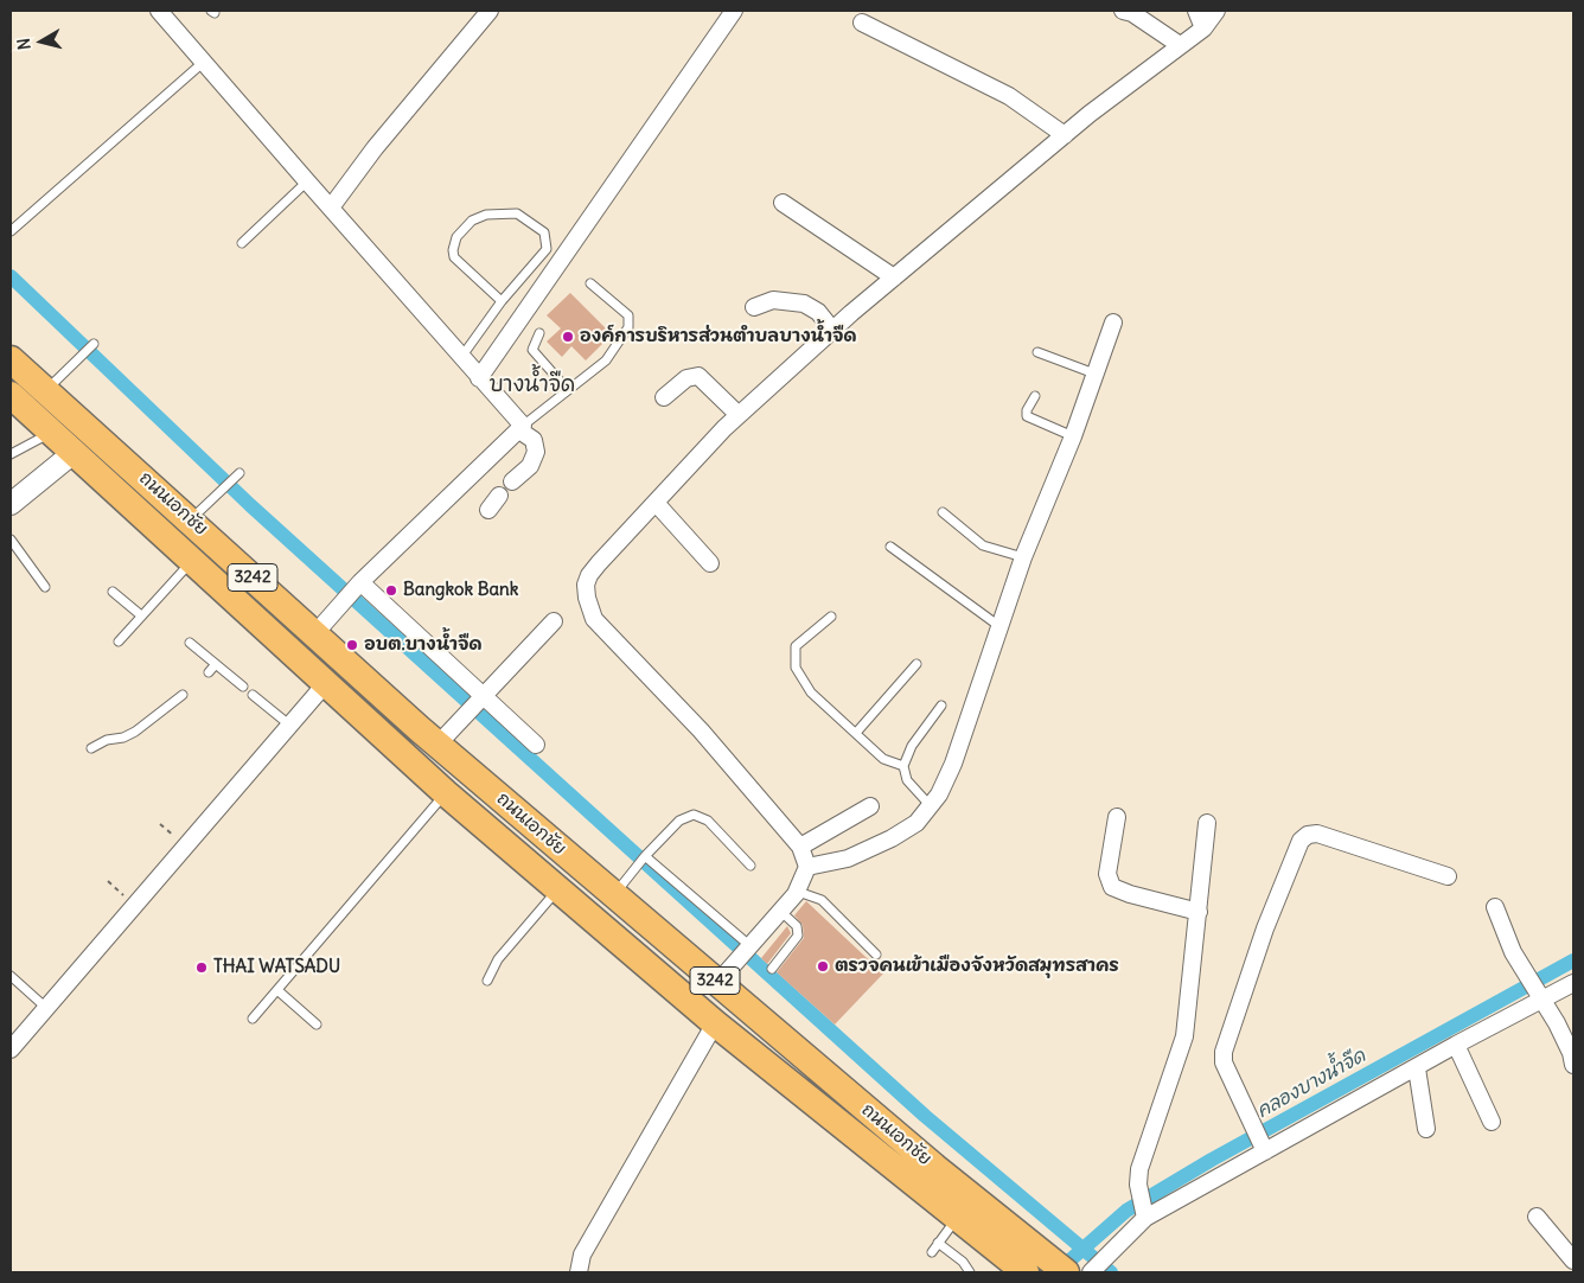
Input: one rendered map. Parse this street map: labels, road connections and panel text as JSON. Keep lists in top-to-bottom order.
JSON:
{
  "streets": {
    "main road": ["ถนนเอกชัย", "3242"]
  },
  "districts": ["บางน้ำจืด"],
  "water": ["คลองบางน้ำจืด"],
  "places": [
    "องค์การบริหารส่วนตำบลบางน้ำจืด",
    "Bangkok Bank",
    "อบต.บางน้ำจืด",
    "ตรวจคนเข้าเมืองจังหวัดสมุทรสาคร",
    "THAI WATSADU"
  ],
  "north": "left"
}
